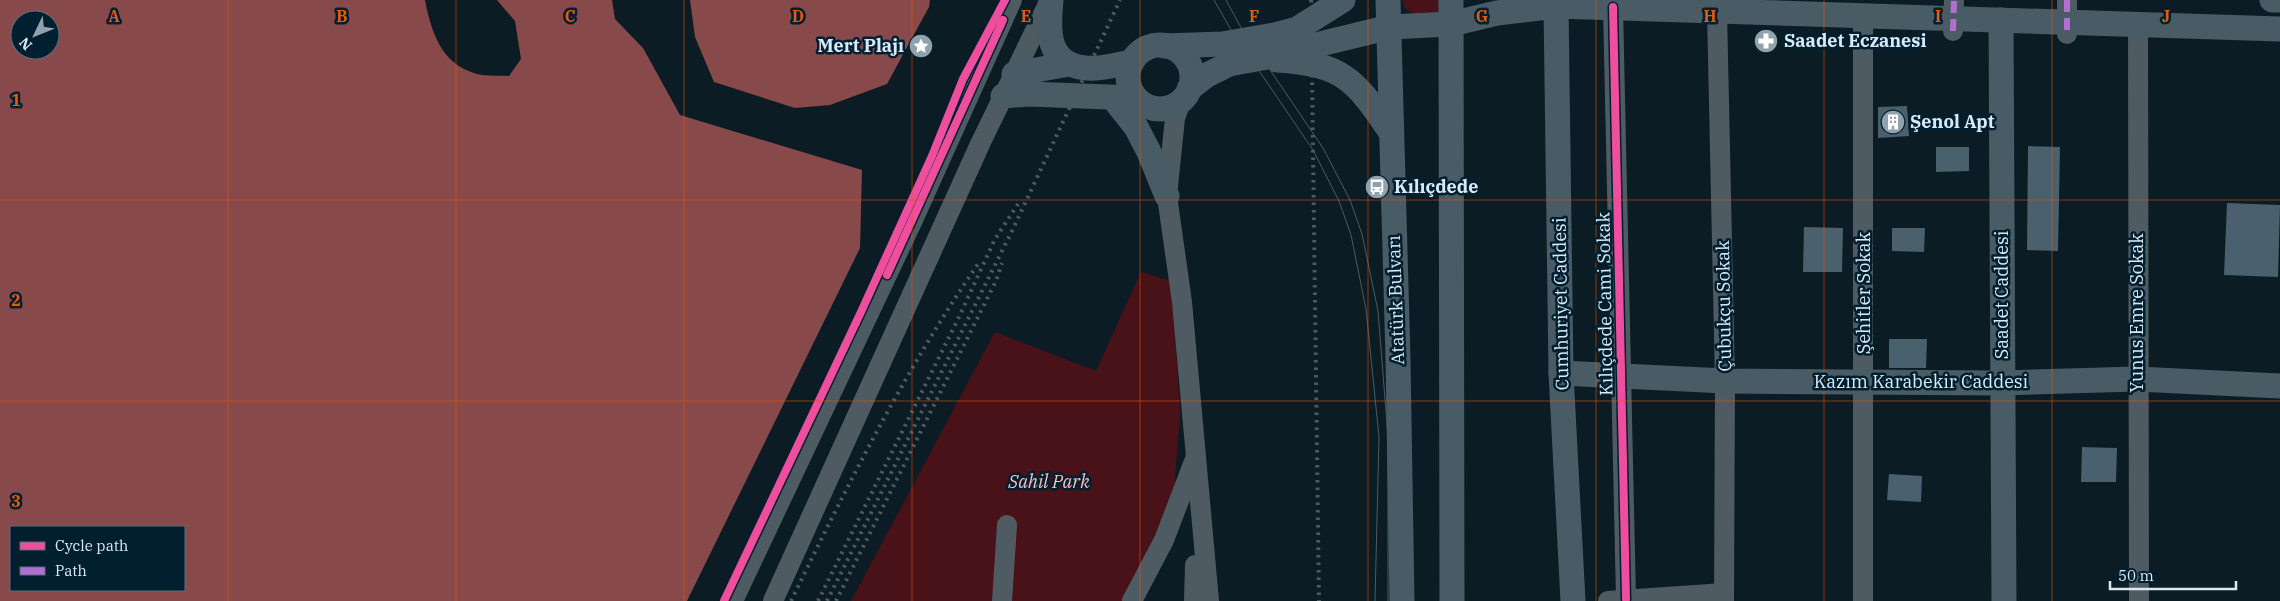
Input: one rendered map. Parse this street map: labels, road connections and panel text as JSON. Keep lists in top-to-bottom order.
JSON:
{
  "streets": {
    "main road": [
      "Saadet Caddesi",
      "Atatürk Bulvarı",
      "Cumhuriyet Caddesi",
      "Kazım Karabekir Caddesi"
    ],
    "street": [
      "Şehitler Sokak",
      "Kılıçdede Cami Sokak",
      "Çubukçu Sokak",
      "Yunus Emre Sokak"
    ]
  },
  "crossings": [
    ["Şehitler Sokak", "Kazım Karabekir Caddesi"],
    ["Saadet Caddesi", "Kazım Karabekir Caddesi"],
    ["Cumhuriyet Caddesi", "Kazım Karabekir Caddesi"],
    ["Kılıçdede Cami Sokak", "Kazım Karabekir Caddesi"],
    ["Çubukçu Sokak", "Kazım Karabekir Caddesi"],
    ["Yunus Emre Sokak", "Kazım Karabekir Caddesi"]
  ],
  "parks": ["Sahil Park"],
  "places": {
    "pharmacy": ["Saadet Eczanesi"],
    "place": ["Mert Plajı"],
    "building": ["Şenol Apt"],
    "bus stop": ["Kılıçdede"]
  },
  "legend": ["Cycle path", "Path"],
  "scale_bar": "50 m",
  "north": "bottom left",
  "grid": {
    "columns": [
      "A",
      "B",
      "C",
      "D",
      "E",
      "F",
      "G",
      "H",
      "I",
      "J"
    ],
    "rows": ["1", "2", "3"]
  }
}
